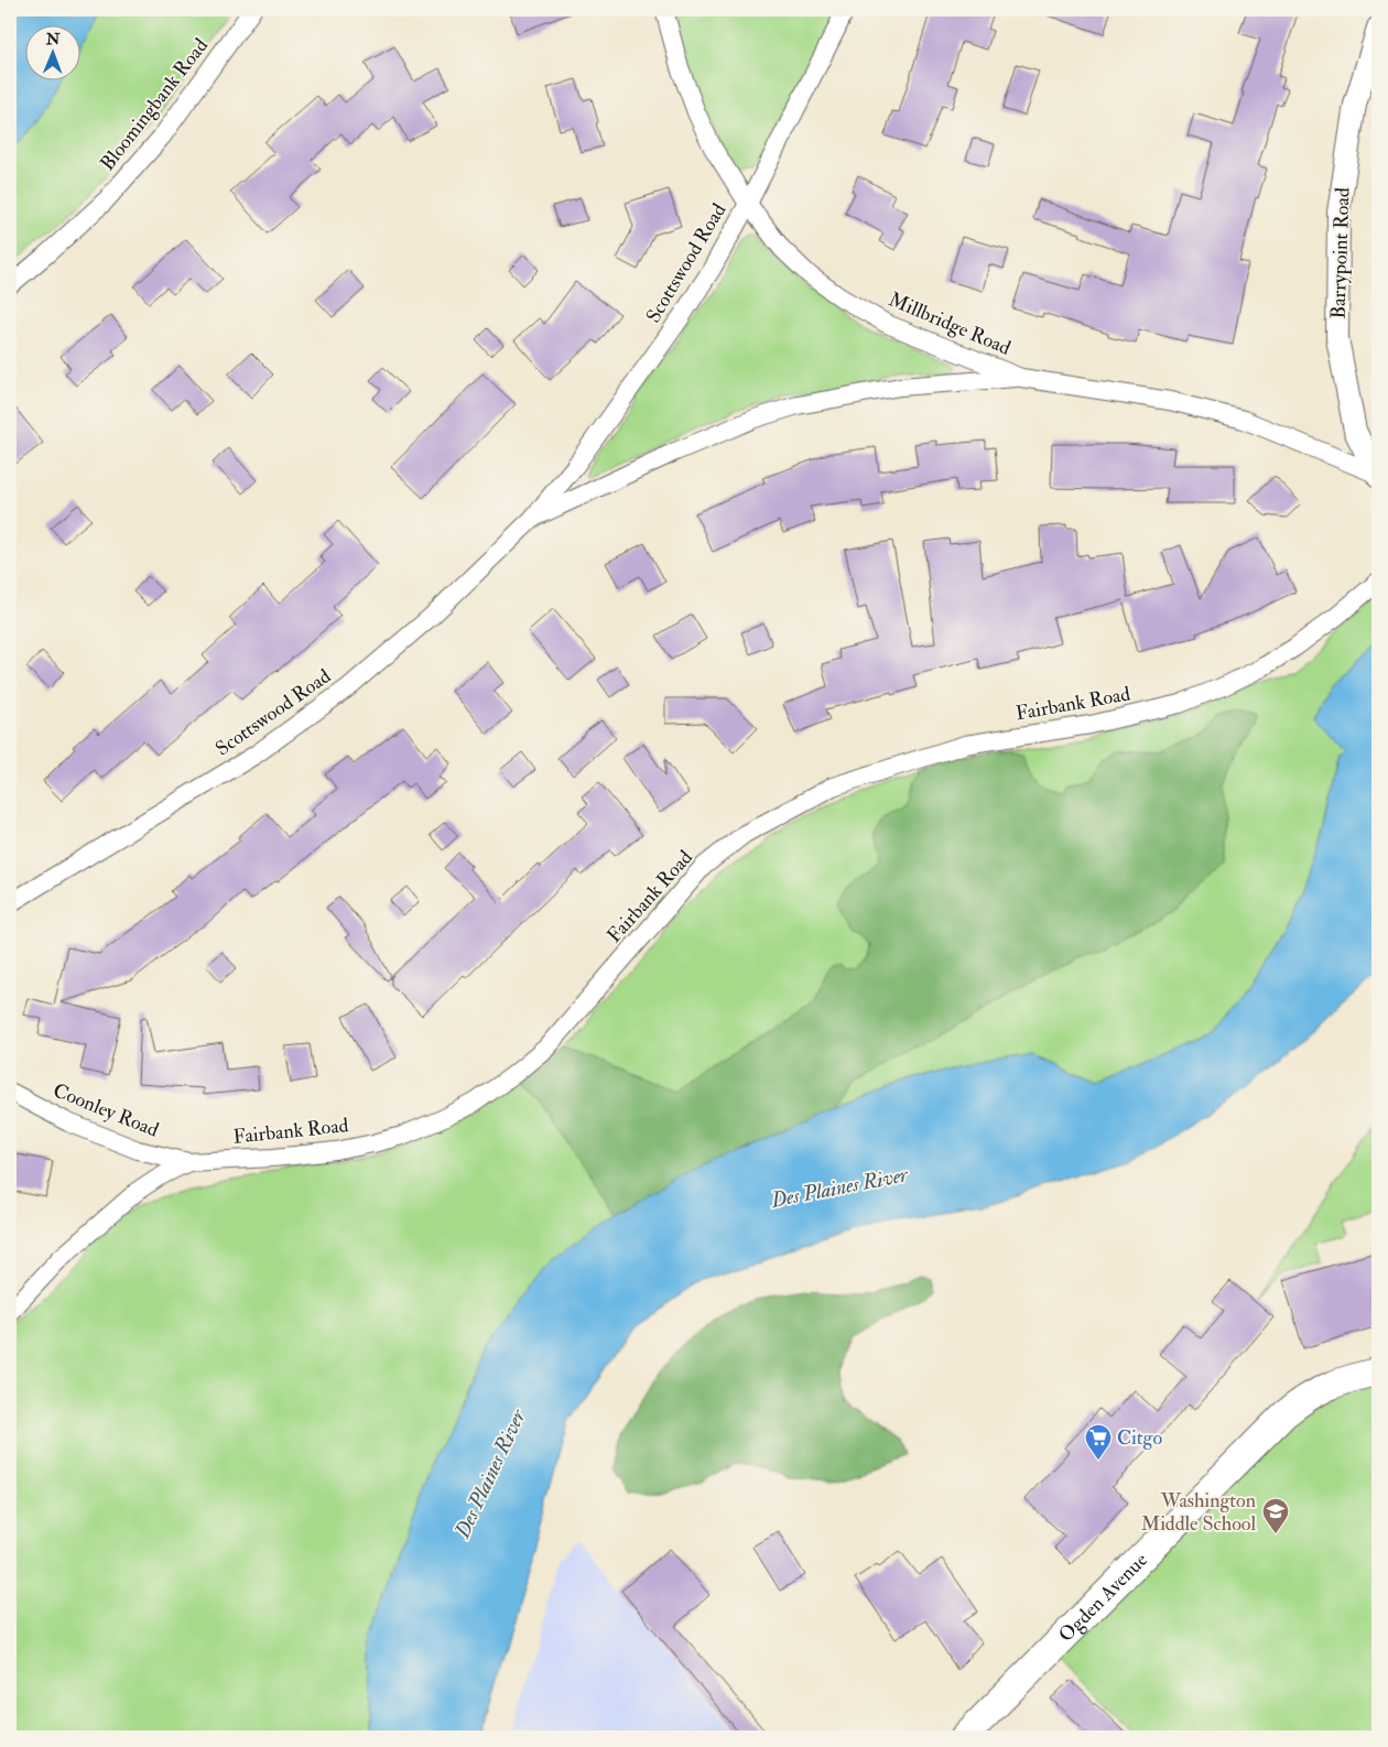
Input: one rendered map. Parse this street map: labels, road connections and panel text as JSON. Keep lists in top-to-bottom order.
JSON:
{
  "streets": {
    "main road": ["Ogden Avenue"],
    "street": [
      "Bloomingbank Road",
      "Barrypoint Road",
      "Scottswood Road",
      "Millbridge Road",
      "Fairbank Road",
      "Coonley Road"
    ]
  },
  "crossings": [
    ["Barrypoint Road", "Millbridge Road"],
    ["Scottswood Road", "Millbridge Road"],
    ["Fairbank Road", "Coonley Road"]
  ],
  "water": ["Des Plaines River"],
  "places": {
    "supermarket": ["Citgo"],
    "school or university": ["Washington Middle School"]
  },
  "north": "top"
}
